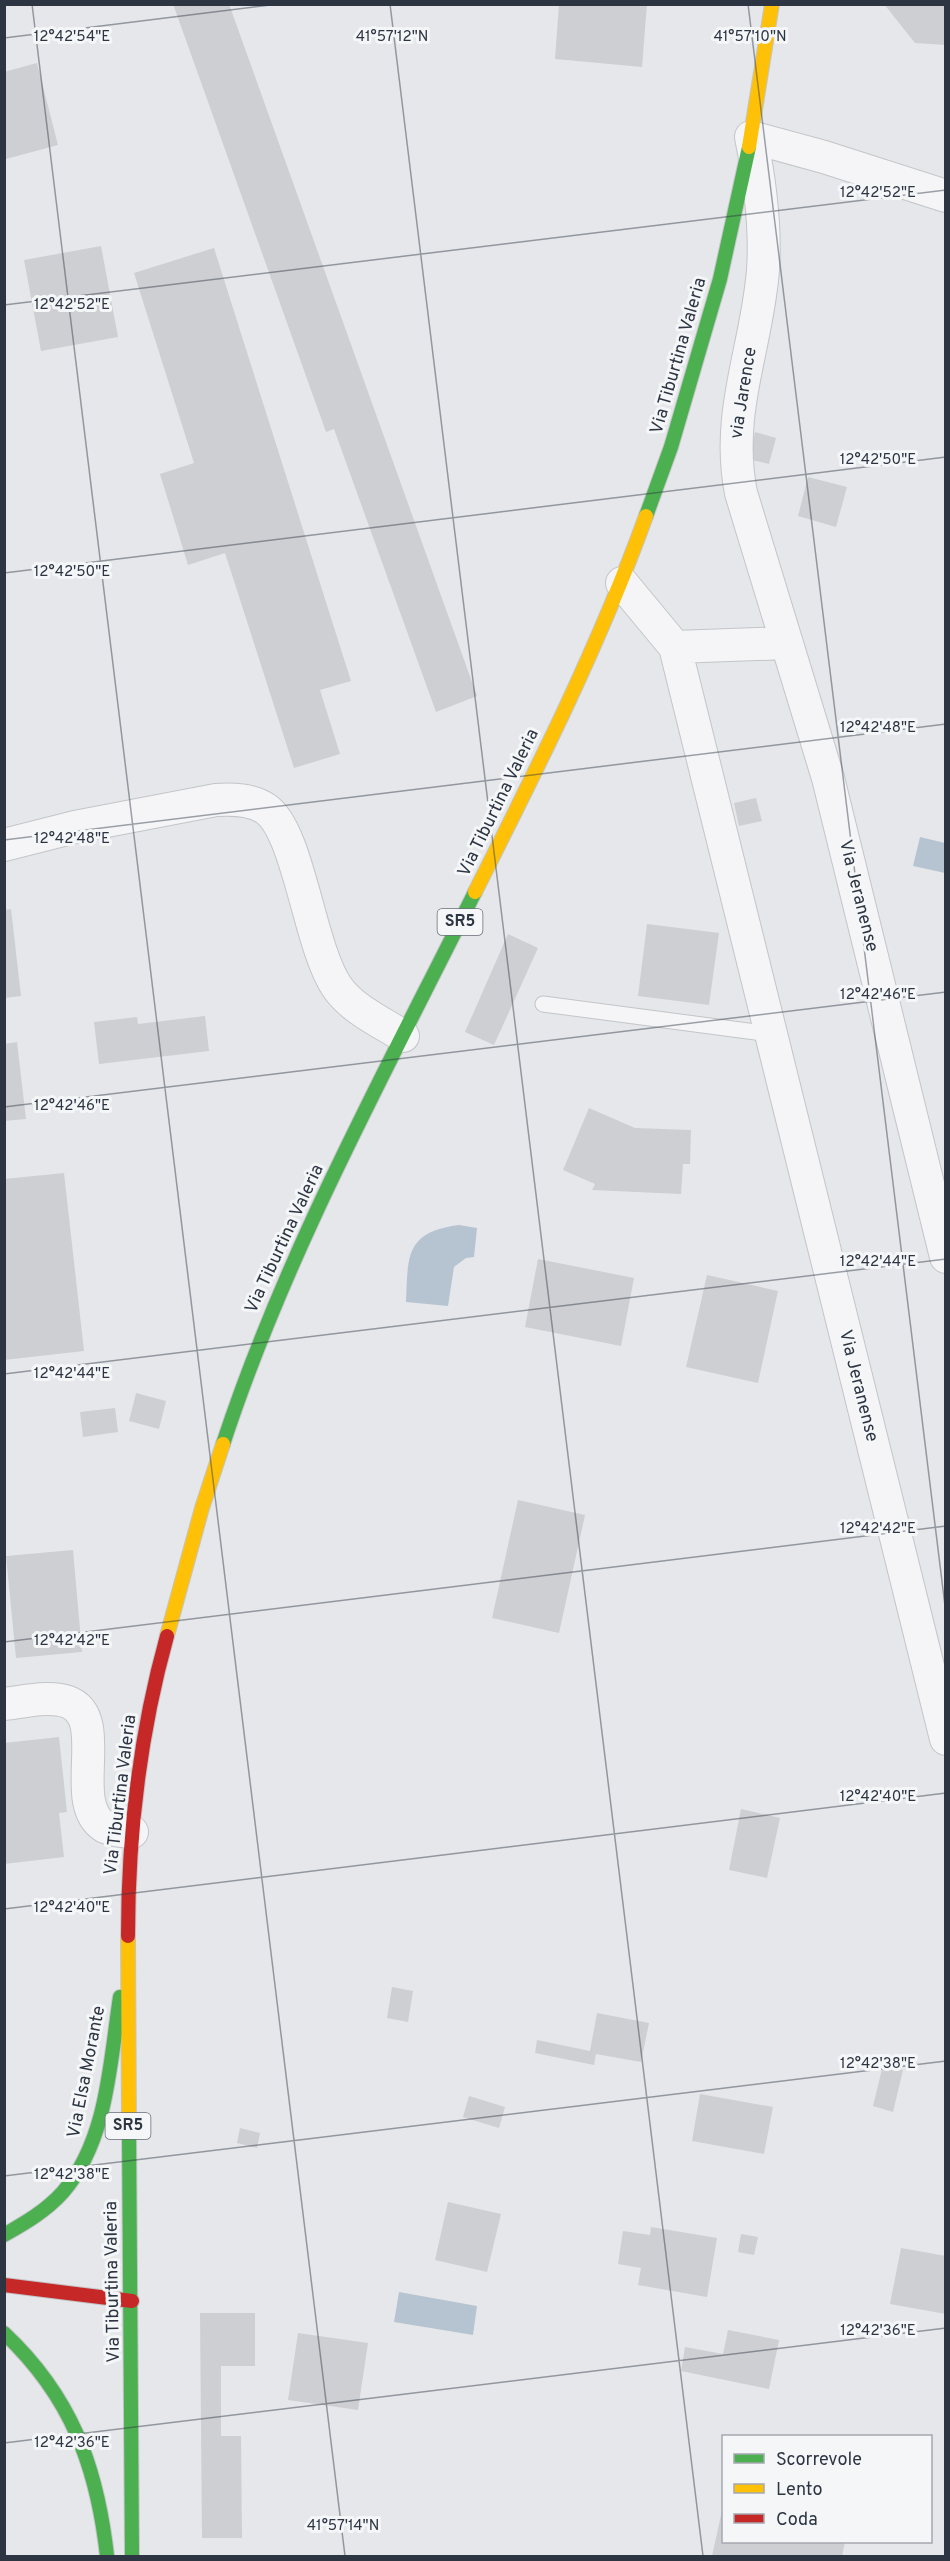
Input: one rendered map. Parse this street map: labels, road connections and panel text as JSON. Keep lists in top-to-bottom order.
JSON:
{
  "streets": {
    "main road": ["Via Tiburtina Valeria", "SR5", "Via Elsa Morante"],
    "street": ["via Jarence", "Via Jeranense"]
  },
  "crossings": [
    ["Via Tiburtina Valeria", "via Jarence"],
    ["Via Tiburtina Valeria", "Via Elsa Morante"],
    ["via Jarence", "Via Jeranense"]
  ],
  "legend": ["Scorrevole", "Lento", "Coda"],
  "coordinates": [
    "41°57'12\"N",
    "41°57'10\"N",
    "12°42'54\"E",
    "12°42'52\"E",
    "12°42'50\"E",
    "12°42'48\"E",
    "12°42'46\"E",
    "12°42'44\"E",
    "12°42'42\"E",
    "12°42'40\"E",
    "12°42'38\"E",
    "12°42'36\"E",
    "41°57'14\"N"
  ]
}
